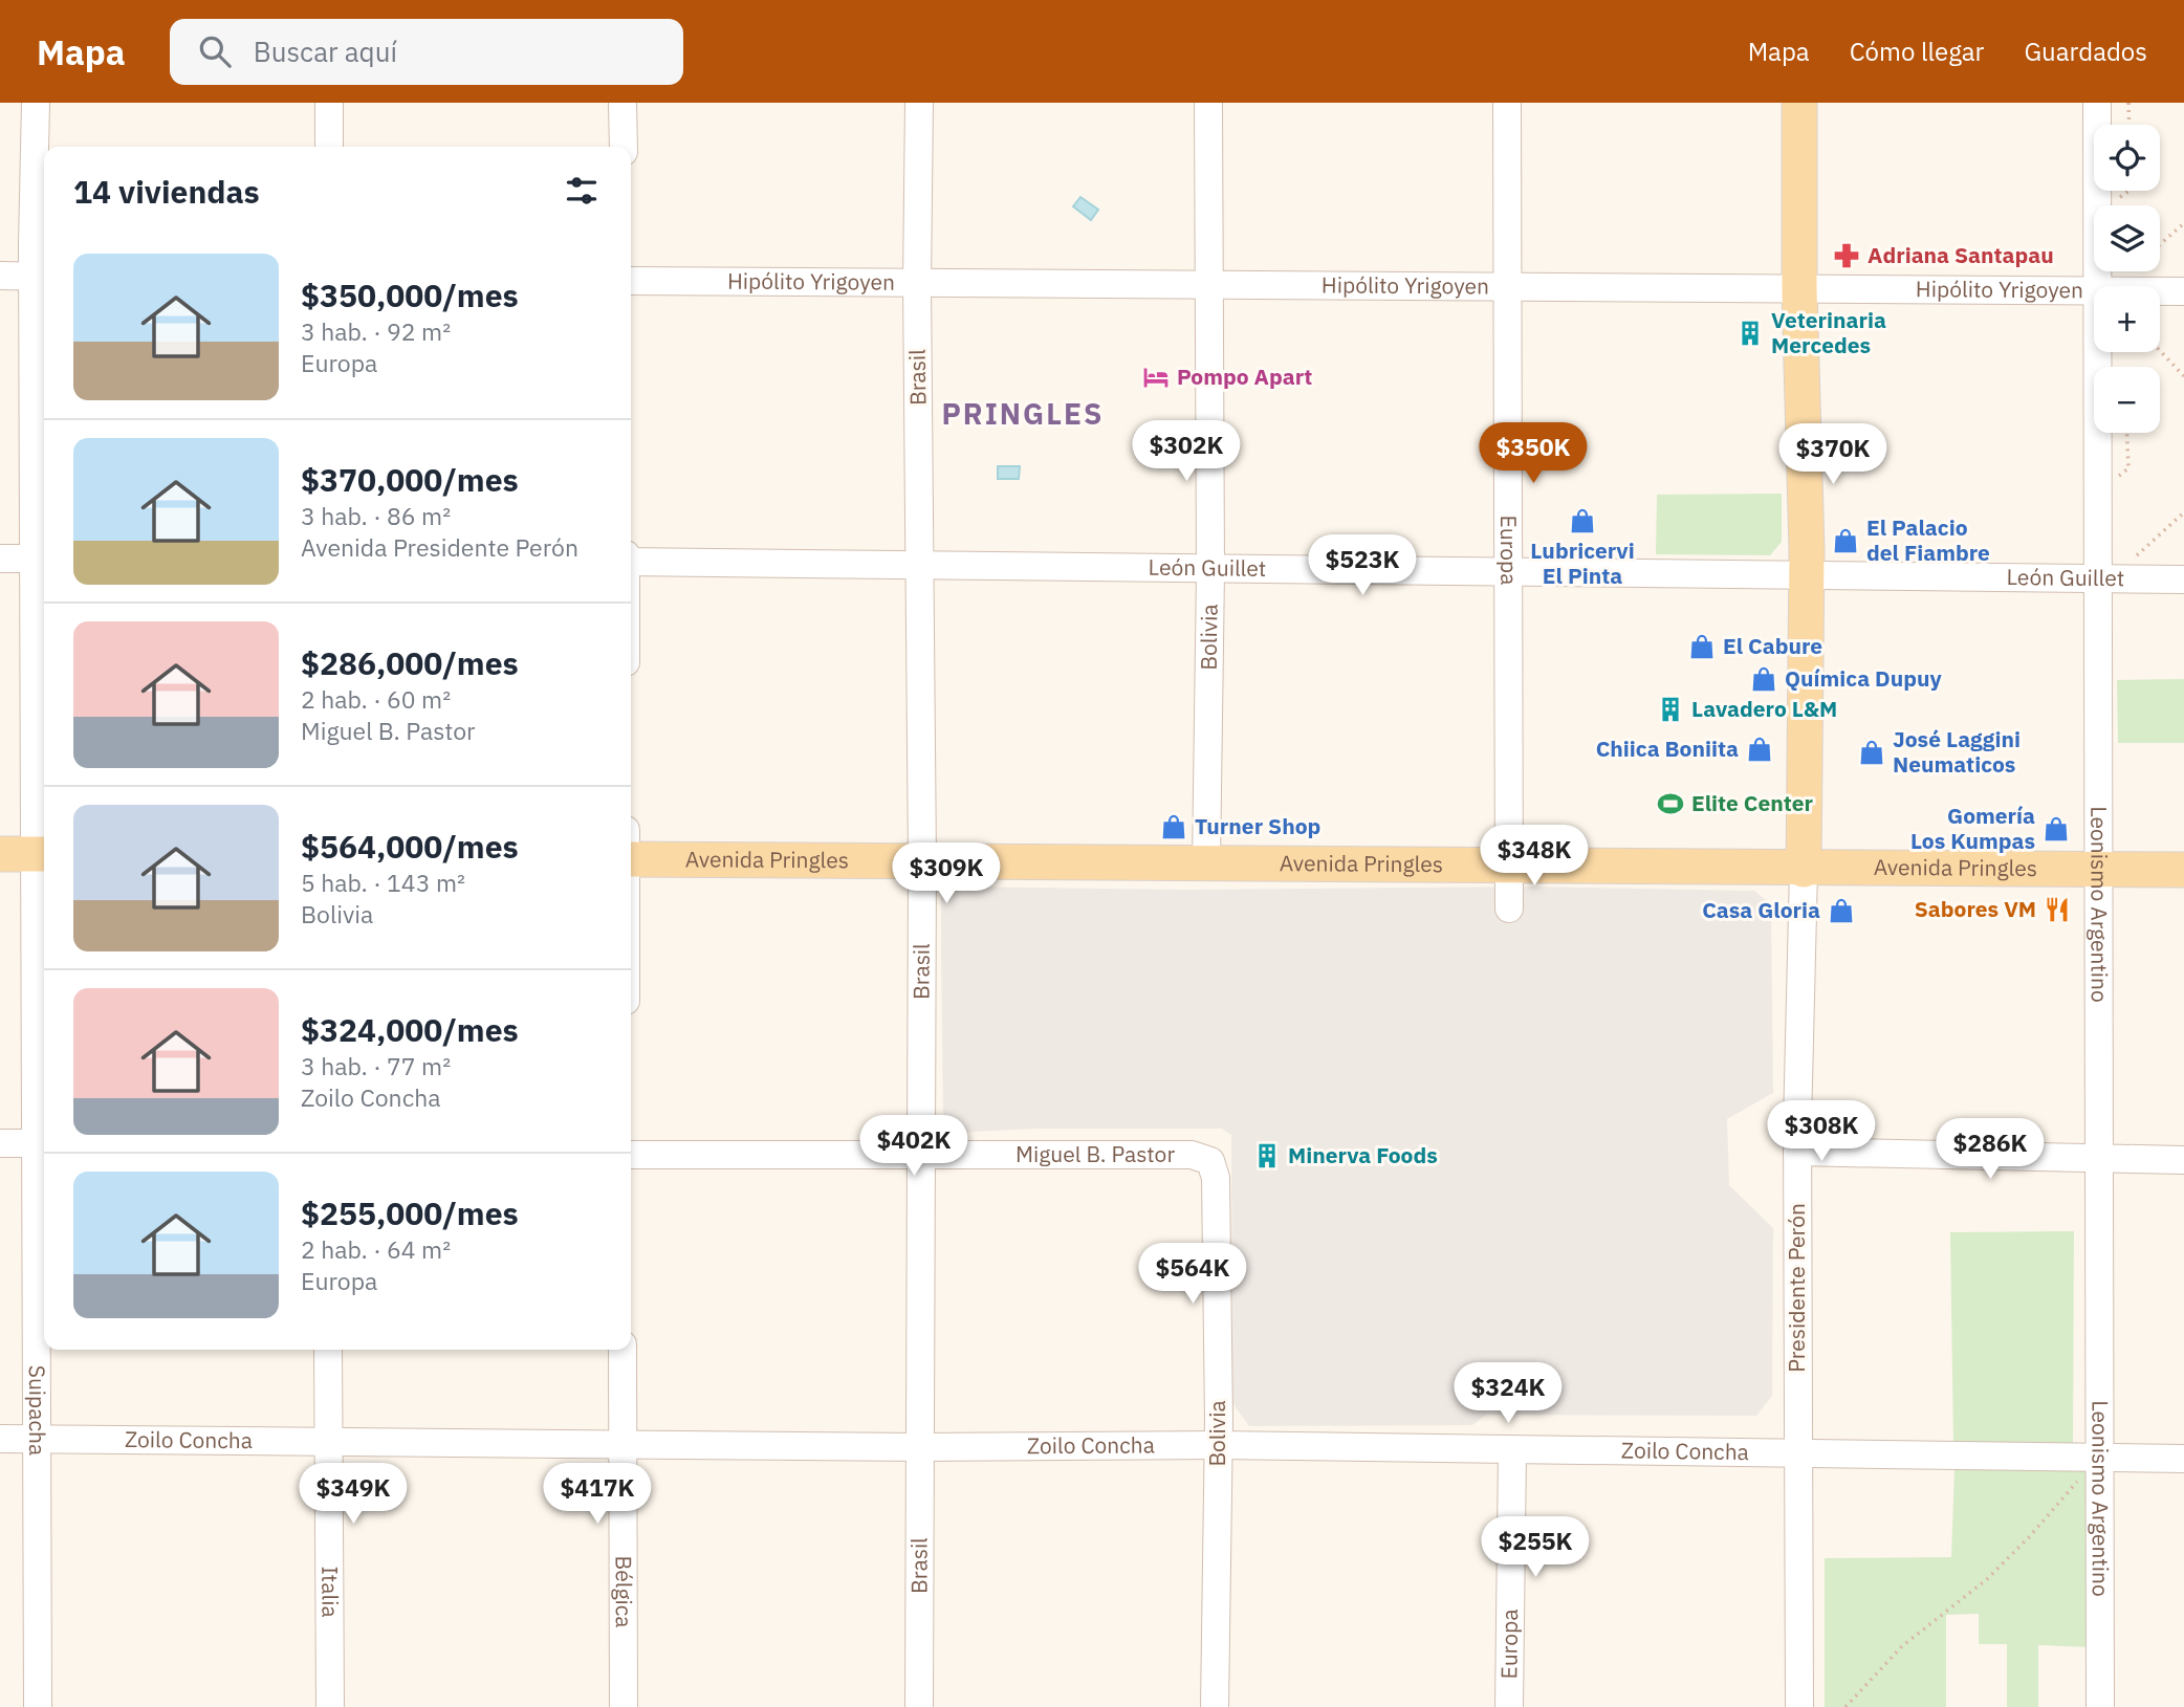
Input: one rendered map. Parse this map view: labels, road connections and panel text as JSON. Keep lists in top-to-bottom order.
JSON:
{
  "streets": {
    "main road": ["Avenida Pringles"],
    "street": [
      "Hipólito Yrigoyen",
      "Brasil",
      "Europa",
      "León Guillet",
      "Bolivia",
      "Leonismo Argentino",
      "Miguel B. Pastor",
      "Presidente Perón",
      "Suipacha",
      "Zoilo Concha",
      "Italia",
      "Bélgica"
    ]
  },
  "crossings": [
    ["Hipólito Yrigoyen", "Brasil"],
    ["Hipólito Yrigoyen", "Europa"],
    ["Hipólito Yrigoyen", "Bolivia"],
    ["Brasil", "León Guillet"],
    ["Brasil", "Avenida Pringles"],
    ["Brasil", "Miguel B. Pastor"],
    ["Brasil", "Zoilo Concha"],
    ["Europa", "León Guillet"],
    ["Europa", "Avenida Pringles"],
    ["Europa", "Zoilo Concha"],
    ["León Guillet", "Bolivia"],
    ["León Guillet", "Leonismo Argentino"],
    ["Bolivia", "Avenida Pringles"],
    ["Bolivia", "Miguel B. Pastor"],
    ["Bolivia", "Zoilo Concha"],
    ["Avenida Pringles", "Leonismo Argentino"],
    ["Avenida Pringles", "Presidente Perón"],
    ["Leonismo Argentino", "Zoilo Concha"],
    ["Presidente Perón", "Zoilo Concha"],
    ["Suipacha", "Zoilo Concha"],
    ["Zoilo Concha", "Italia"],
    ["Zoilo Concha", "Bélgica"]
  ],
  "districts": ["PRINGLES"],
  "places": {
    "pharmacy": ["Adriana Santapau"],
    "building": ["Veterinaria Mercedes", "Lavadero L&M", "Minerva Foods"],
    "hotel": ["Pompo Apart"],
    "shop": [
      "Lubricervi El Pinta",
      "El Palacio del Fiambre",
      "El Cabure",
      "Química Dupuy",
      "Chiica Boniita",
      "José Laggini Neumaticos",
      "Turner Shop",
      "Gomería Los Kumpas",
      "Casa Gloria"
    ],
    "sports": ["Elite Center"],
    "restaurant": ["Sabores VM"]
  },
  "page": {
    "header": "Mapa",
    "search": "Buscar aquí",
    "nav": ["Mapa", "Cómo llegar", "Guardados"],
    "map_buttons": ["+", "−"],
    "heading": "14 viviendas",
    "list": [
      {
        "name": "$350,000/mes",
        "note": "3 hab. · 92 m² · Europa"
      },
      {
        "name": "$370,000/mes",
        "note": "3 hab. · 86 m² · Avenida Presidente Perón"
      },
      {
        "name": "$286,000/mes",
        "note": "2 hab. · 60 m² · Miguel B. Pastor"
      },
      {
        "name": "$564,000/mes",
        "note": "5 hab. · 143 m² · Bolivia"
      },
      {
        "name": "$324,000/mes",
        "note": "3 hab. · 77 m² · Zoilo Concha"
      },
      {
        "name": "$255,000/mes",
        "note": "2 hab. · 64 m² · Europa"
      }
    ],
    "price": [
      "$302K",
      "$350K",
      "$370K",
      "$523K",
      "$348K",
      "$309K",
      "$308K",
      "$402K",
      "$286K",
      "$564K",
      "$324K",
      "$349K",
      "$417K",
      "$255K"
    ]
  }
}
